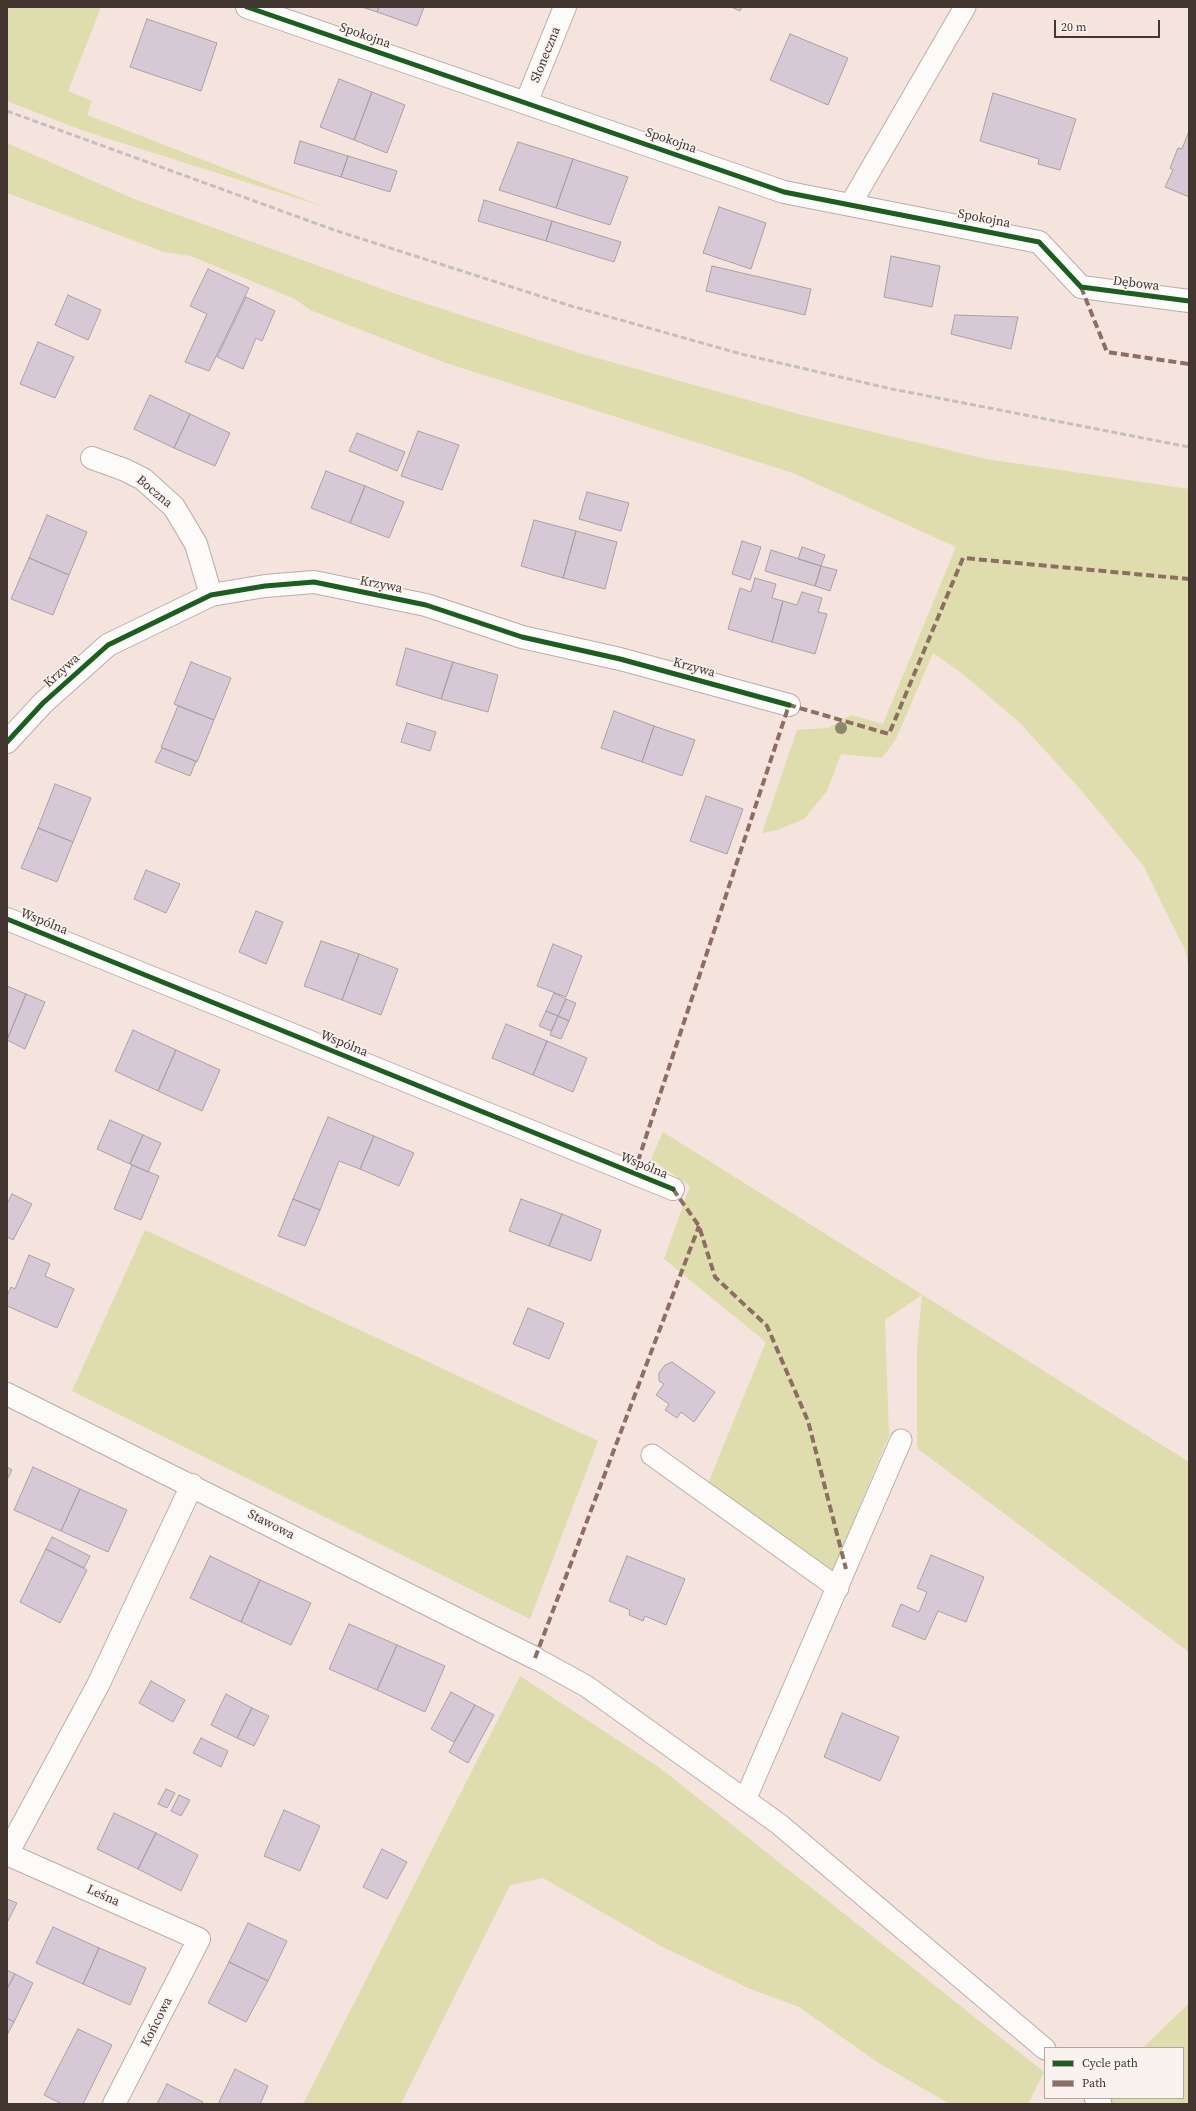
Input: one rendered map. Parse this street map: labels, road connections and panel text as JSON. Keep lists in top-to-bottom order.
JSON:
{
  "streets": {
    "street": [
      "Spokojna",
      "Słoneczna",
      "Dębowa",
      "Boczna",
      "Krzywa",
      "Wspólna",
      "Stawowa",
      "Leśna",
      "Końcowa"
    ]
  },
  "crossings": [
    ["Spokojna", "Słoneczna"],
    ["Spokojna", "Dębowa"],
    ["Boczna", "Krzywa"],
    ["Leśna", "Końcowa"]
  ],
  "legend": ["Cycle path", "Path"],
  "scale_bar": "20 m"
}
